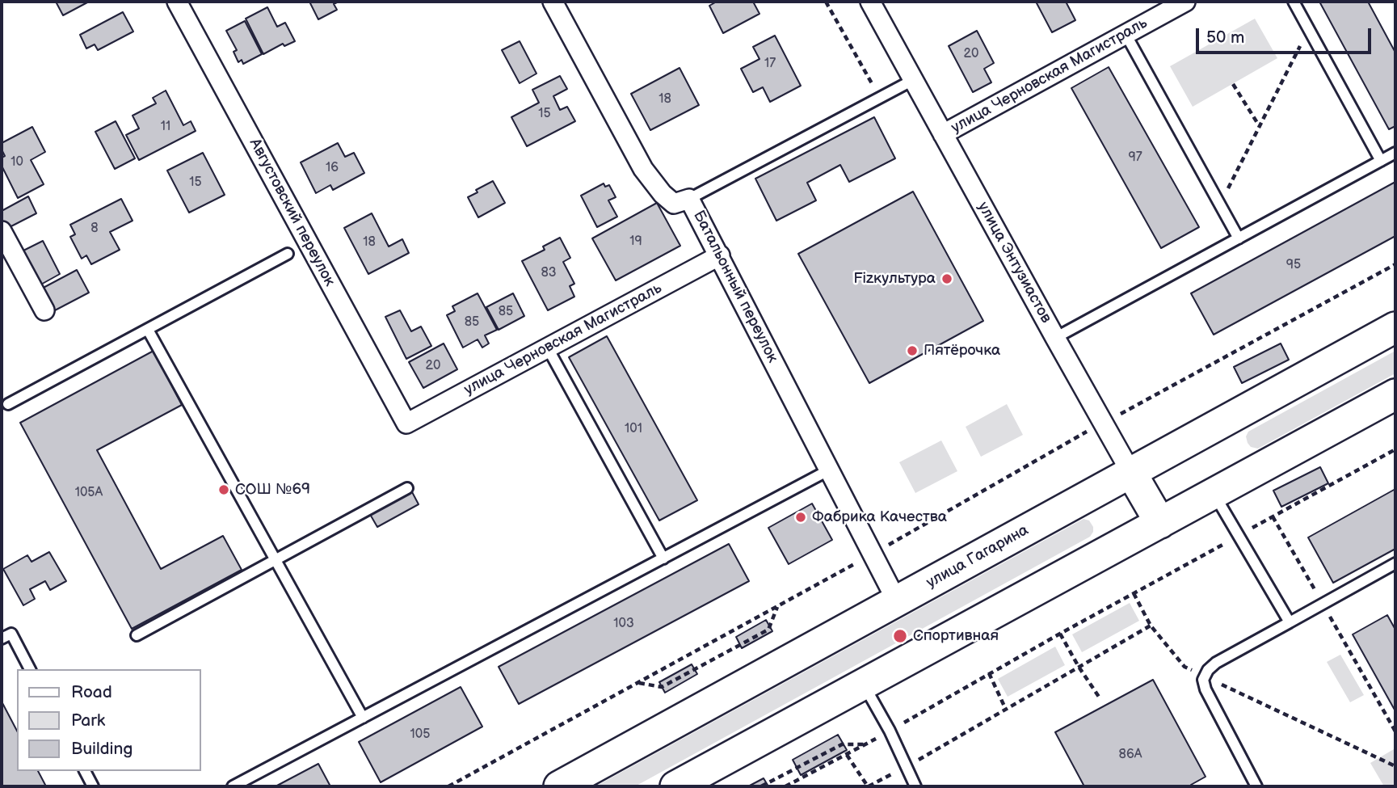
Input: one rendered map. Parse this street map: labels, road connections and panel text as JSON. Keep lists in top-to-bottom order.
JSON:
{
  "streets": {
    "main road": ["улица Энтузиастов", "улица Гагарина"],
    "street": ["улица Черновская Магистраль", "Августовский переулок", "Батальонный переулок"]
  },
  "crossings": [
    ["улица Черновская Магистраль", "Августовский переулок"],
    ["улица Черновская Магистраль", "улица Энтузиастов"],
    ["улица Черновская Магистраль", "Батальонный переулок"],
    ["улица Энтузиастов", "улица Гагарина"],
    ["Батальонный переулок", "улица Гагарина"]
  ],
  "places": [
    "Fizкультура",
    "Пятёрочка",
    "СОШ №69",
    "Фабрика Качества",
    "Спортивная"
  ],
  "house_numbers": [
    "20",
    "17",
    "18",
    "15",
    "11",
    "97",
    "10",
    "16",
    "15",
    "8",
    "19",
    "18",
    "95",
    "83",
    "85",
    "85",
    "20",
    "101",
    "105А",
    "103",
    "105",
    "86А"
  ],
  "legend": ["Road", "Park", "Building"],
  "scale_bar": "50 m"
}
